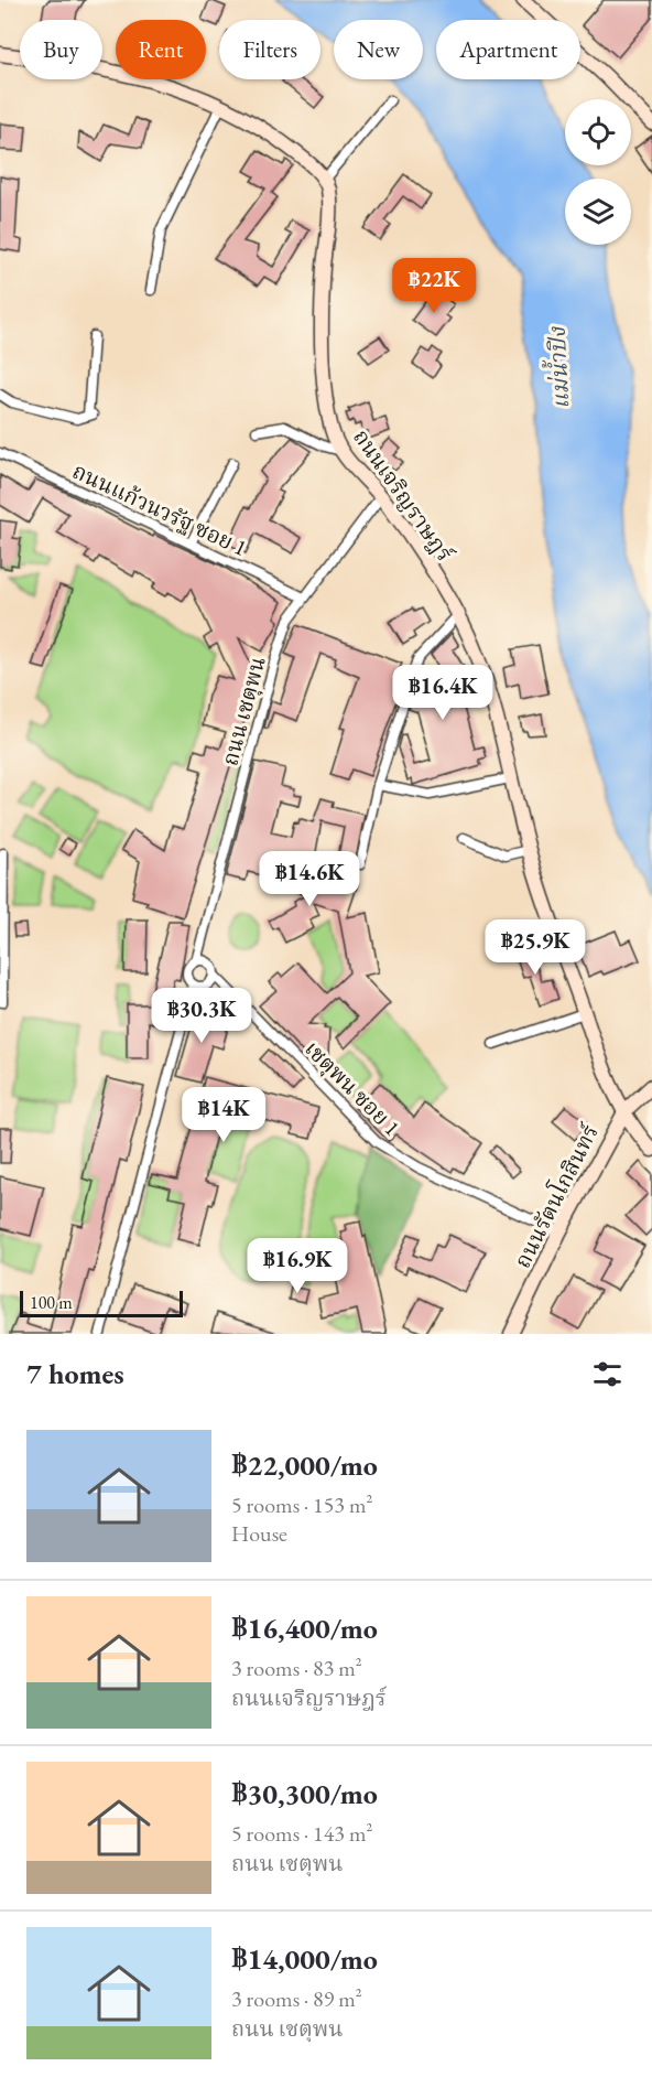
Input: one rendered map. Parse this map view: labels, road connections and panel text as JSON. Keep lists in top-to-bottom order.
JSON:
{
  "streets": {
    "main road": ["ถนนเจริญราษฎร์", "ถนนรัตนโกสินทร์"],
    "street": ["ถนนแก้วนวรัฐ ซอย 1", "ถนน เชตุพน", "เชตุพน ซอย 1"]
  },
  "crossings": [
    ["ถนนเจริญราษฎร์", "ถนน เชตุพน"],
    ["ถนนเจริญราษฎร์", "ถนนรัตนโกสินทร์"],
    ["ถนนแก้วนวรัฐ ซอย 1", "ถนน เชตุพน"],
    ["ถนน เชตุพน", "เชตุพน ซอย 1"],
    ["เชตุพน ซอย 1", "ถนนรัตนโกสินทร์"]
  ],
  "water": ["แม่น้ำปิง"],
  "scale_bar": "100 m",
  "page": {
    "chip": [
      "Buy",
      "Rent",
      "Filters",
      "New",
      "Apartment"
    ],
    "price": [
      "฿22K",
      "฿16.4K",
      "฿14.6K",
      "฿25.9K",
      "฿30.3K",
      "฿14K",
      "฿16.9K"
    ],
    "scale": "100 m",
    "heading": "7 homes",
    "list": [
      {
        "name": "฿22,000/mo",
        "note": "5 rooms · 153 m² · House"
      },
      {
        "name": "฿16,400/mo",
        "note": "3 rooms · 83 m² · ถนนเจริญราษฎร์"
      },
      {
        "name": "฿30,300/mo",
        "note": "5 rooms · 143 m² · ถนน เชตุพน"
      },
      {
        "name": "฿14,000/mo",
        "note": "3 rooms · 89 m² · ถนน เชตุพน"
      }
    ]
  }
}
